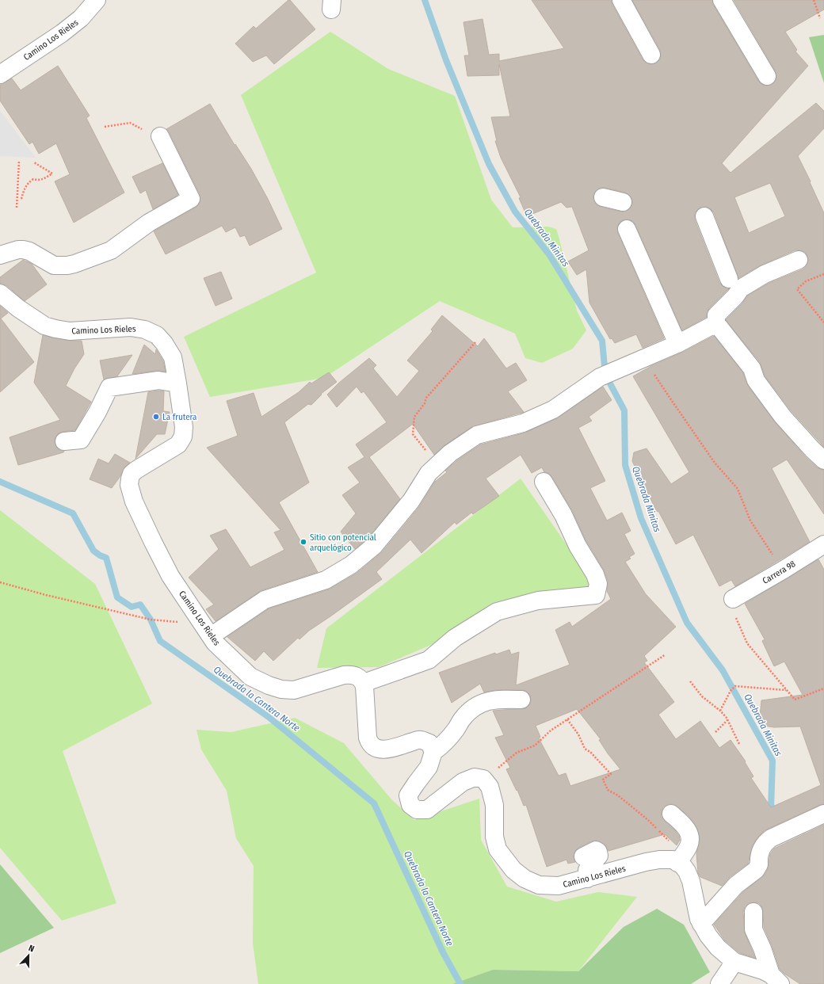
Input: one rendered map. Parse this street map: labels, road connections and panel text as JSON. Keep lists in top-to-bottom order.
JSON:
{
  "streets": {
    "street": ["Camino Los Rieles", "Carrera 98"]
  },
  "water": ["Quebrada Minitas", "Quebrada la Cantera Norte"],
  "places": ["La frutera", "Sitio con potencial arquelógico"],
  "north": "top"
}
